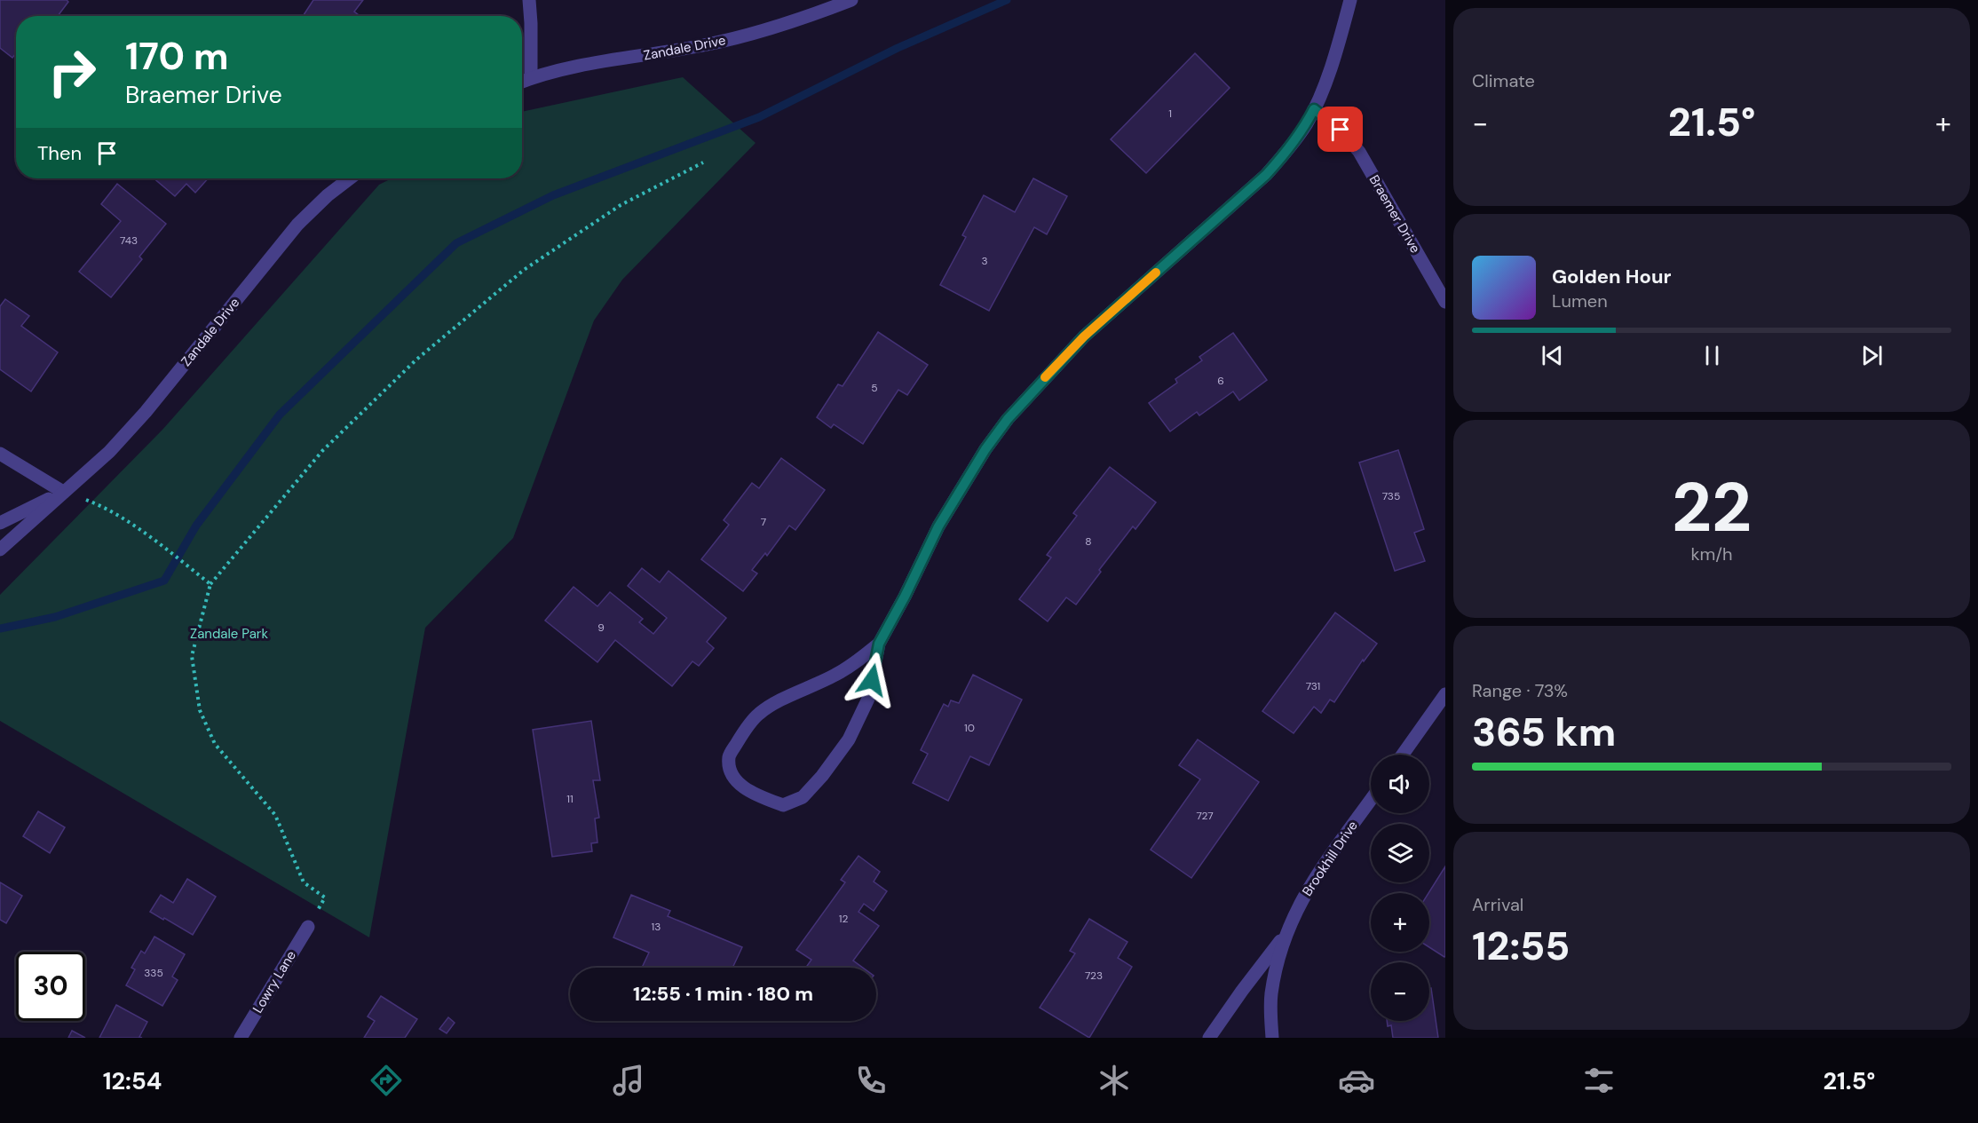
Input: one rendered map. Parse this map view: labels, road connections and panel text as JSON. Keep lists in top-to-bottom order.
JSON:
{
  "streets": {
    "street": [
      "Zandale Drive",
      "Braemer Drive",
      "Brookhill Drive",
      "Lowry Lane"
    ]
  },
  "parks": ["Zandale Park"],
  "house_numbers": [
    "1",
    "743",
    "3",
    "6",
    "5",
    "735",
    "7",
    "8",
    "9",
    "731",
    "10",
    "11",
    "727",
    "12",
    "13",
    "335",
    "723"
  ],
  "page": {
    "tile": [
      "Climate",
      ["22", "km/h"],
      ["Range · 73%", "365 km"],
      ["Arrival", "12:55"]
    ],
    "turn": ["170 m", "Braemer Drive"],
    "heat": ["−", "21.5°", "+"],
    "then": "Then",
    "song": ["Golden Hour", "Lumen"],
    "map_buttons": ["+", "−"],
    "limit": "30",
    "trip": "12:55 · 1 min · 180 m",
    "tabs": ["12:54", "21.5°"]
  }
}
